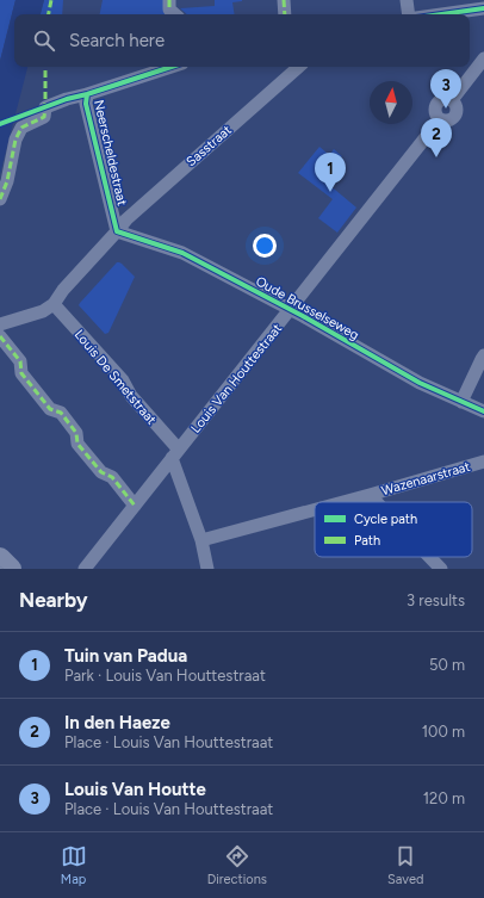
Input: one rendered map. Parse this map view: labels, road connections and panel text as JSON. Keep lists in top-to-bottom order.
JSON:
{
  "streets": {
    "street": [
      "Sasstraat",
      "Neerscheldestraat",
      "Oude Brusselseweg",
      "Louis De Smetstraat",
      "Louis Van Houttestraat",
      "Wazenaarstraat"
    ]
  },
  "crossings": [
    ["Sasstraat", "Neerscheldestraat"],
    ["Sasstraat", "Oude Brusselseweg"],
    ["Sasstraat", "Louis De Smetstraat"],
    ["Neerscheldestraat", "Oude Brusselseweg"],
    ["Oude Brusselseweg", "Louis Van Houttestraat"],
    ["Louis De Smetstraat", "Louis Van Houttestraat"],
    ["Louis De Smetstraat", "Wazenaarstraat"]
  ],
  "legend": ["Cycle path", "Path"],
  "north": "top",
  "page": {
    "search": "Search here",
    "pins": ["3", "2", "1"],
    "heading": ["Nearby", "3 results"],
    "list": [
      {
        "mark": "1",
        "name": "Tuin van Padua",
        "note": "Park · Louis Van Houttestraat",
        "value": "50 m"
      },
      {
        "mark": "2",
        "name": "In den Haeze",
        "note": "Place · Louis Van Houttestraat",
        "value": "100 m"
      },
      {
        "mark": "3",
        "name": "Louis Van Houtte",
        "note": "Place · Louis Van Houttestraat",
        "value": "120 m"
      }
    ],
    "nav": ["Map", "Directions", "Saved"]
  }
}
